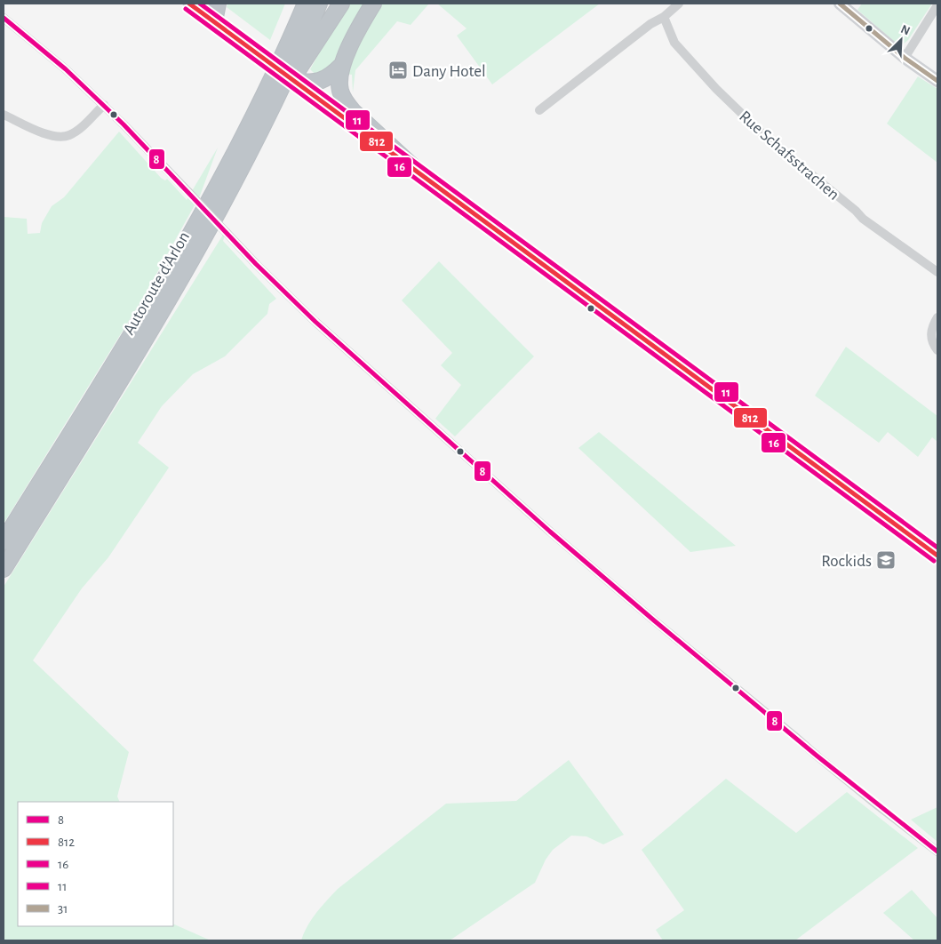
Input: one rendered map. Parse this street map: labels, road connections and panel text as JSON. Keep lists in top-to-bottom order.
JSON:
{
  "streets": {
    "highway": ["Autoroute d'Arlon"],
    "street": ["Rue Schafsstrachen"]
  },
  "places": {
    "hotel": ["Dany Hotel"],
    "school or university": ["Rockids"]
  },
  "lines": [
    "transit line 812",
    "transit line 11",
    "transit line 31",
    "transit line 16",
    "transit line 8"
  ],
  "legend": [
    "8",
    "812",
    "16",
    "11",
    "31"
  ],
  "north": "top right"
}
